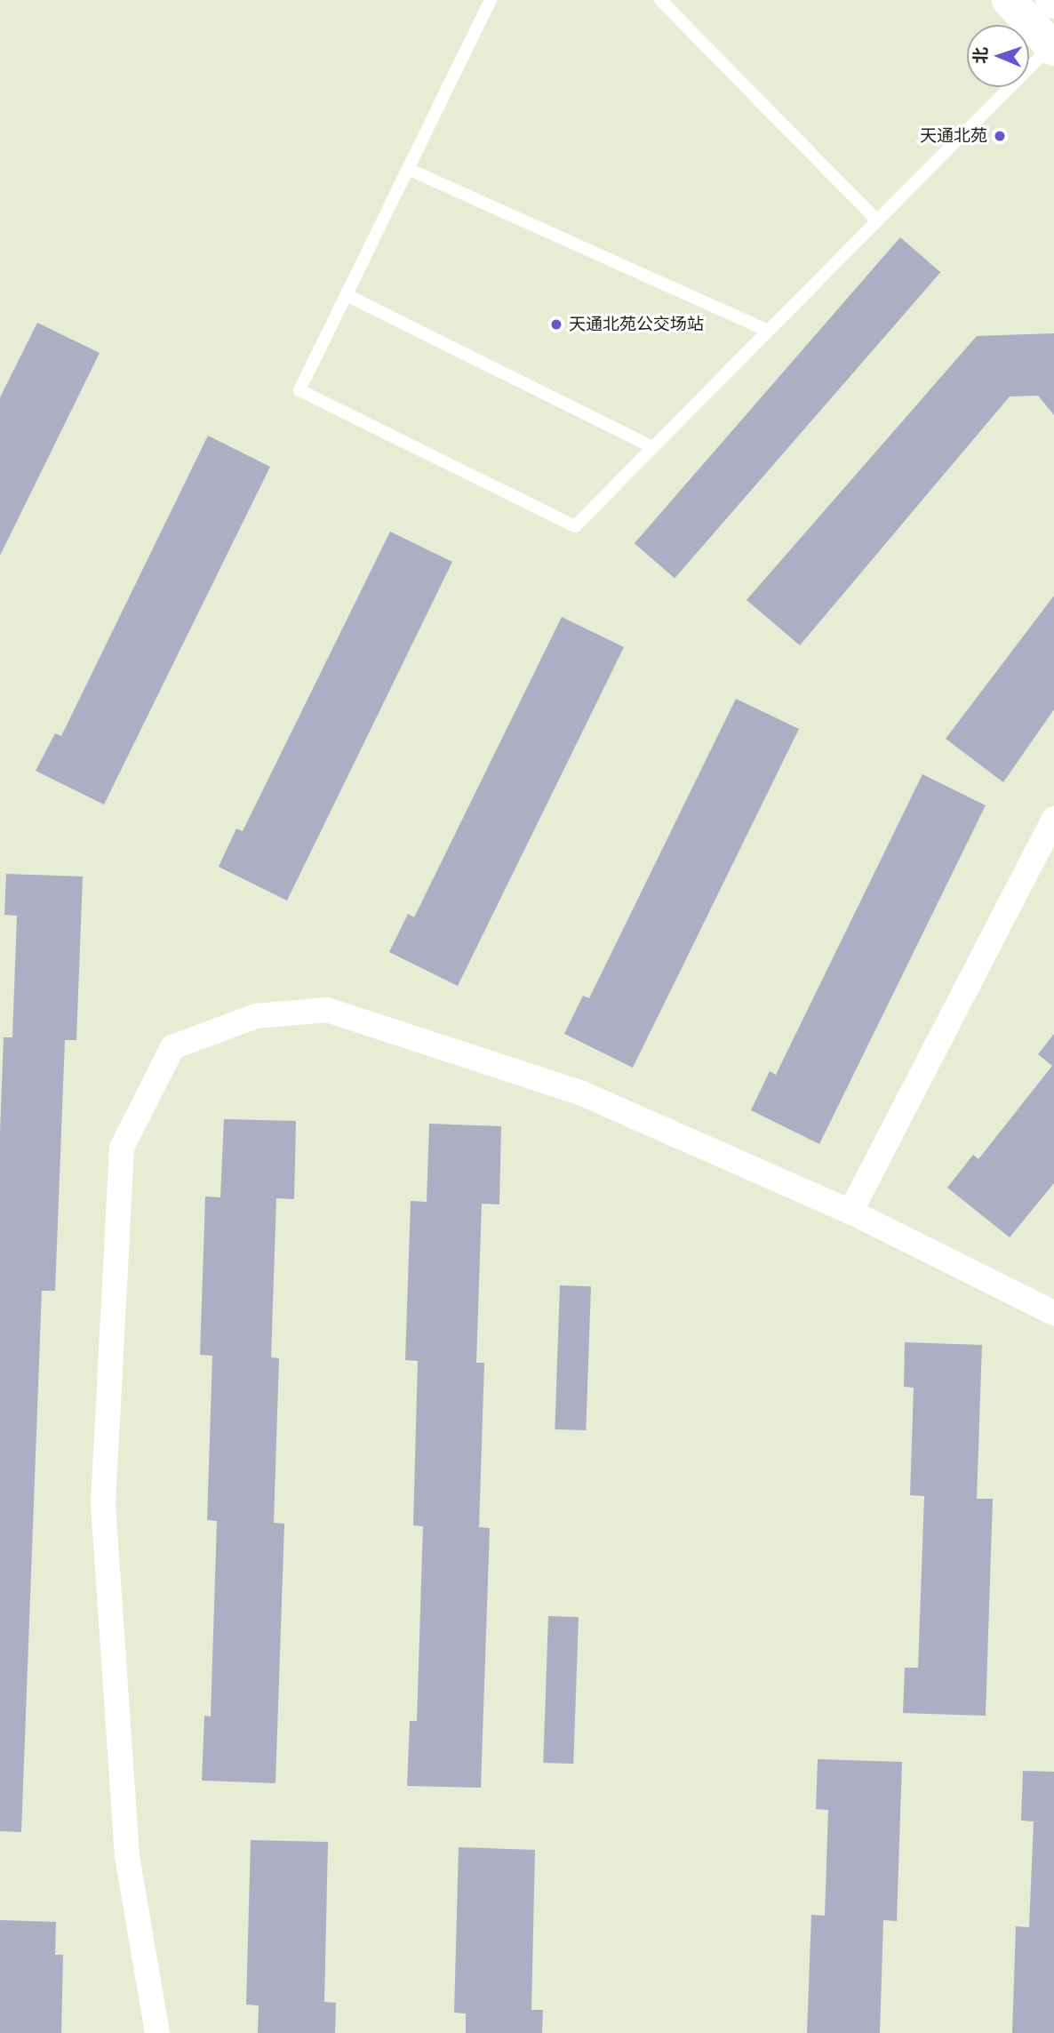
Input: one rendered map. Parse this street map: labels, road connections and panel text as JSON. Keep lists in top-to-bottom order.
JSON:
{
  "places": ["天通北苑", "天通北苑公交场站"],
  "north": "left"
}
